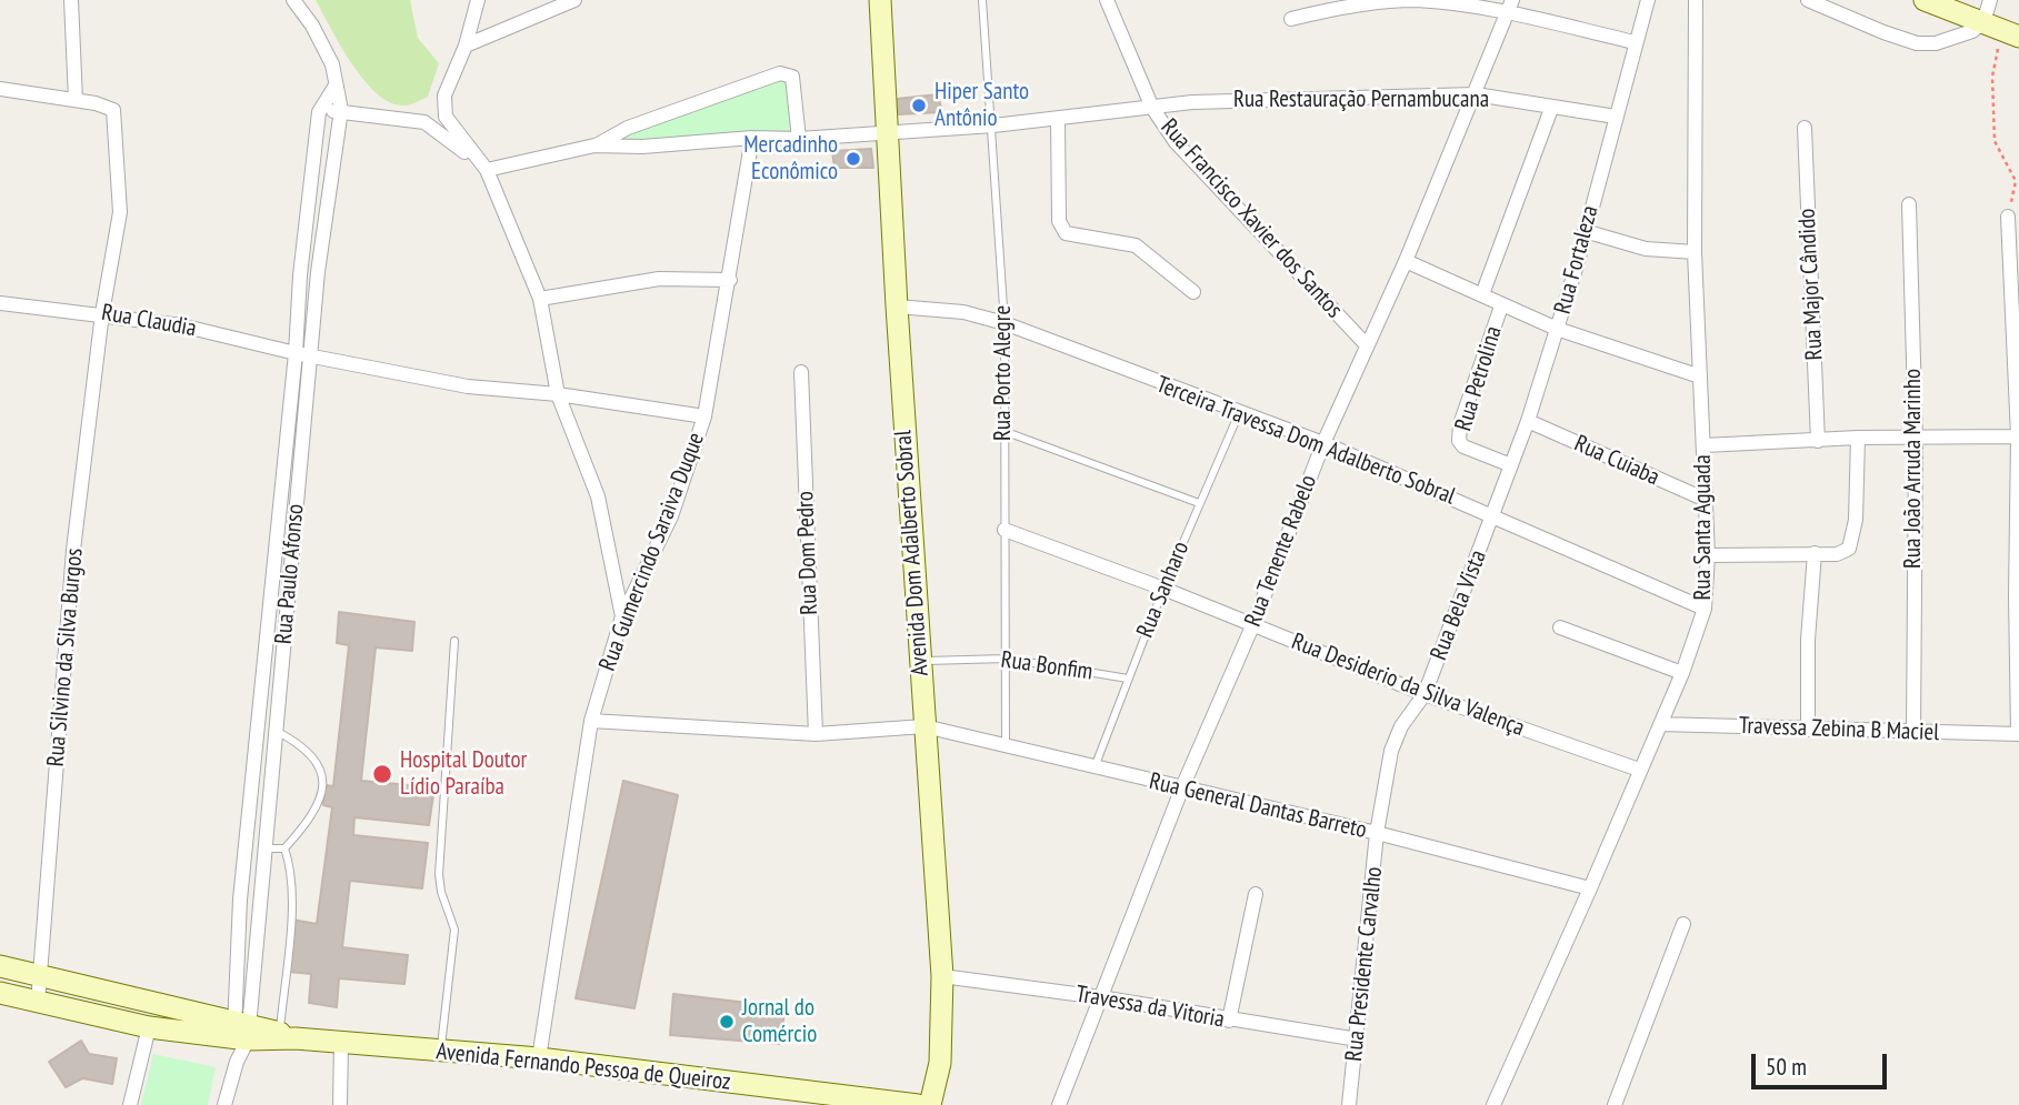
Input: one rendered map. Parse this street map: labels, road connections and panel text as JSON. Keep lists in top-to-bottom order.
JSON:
{
  "streets": {
    "street": [
      "Rua Restauração Pernambucana",
      "Rua Francisco Xavier dos Santos",
      "Rua Fortaleza",
      "Rua Major Cândido",
      "Rua Claudia",
      "Rua Petrolina",
      "Terceira Travessa Dom Adalberto Sobral",
      "Rua Cuiaba",
      "Rua João Arruda Marinho",
      "Rua Santa Aguada",
      "Rua Tenente Rabelo",
      "Rua Gumercindo Saraiva Duque",
      "Rua Dom Pedro",
      "Avenida Dom Adalberto Sobral",
      "Rua Paulo Afonso",
      "Rua Bela Vista",
      "Rua Silvino da Silva Burgos",
      "Rua Desiderio da Silva Valença",
      "Travessa Zebina B Maciel",
      "Rua General Dantas Barreto",
      "Rua Presidente Carvalho",
      "Travessa da Vitoria",
      "Avenida Fernando Pessoa de Queiroz"
    ],
    "lane": ["Rua Porto Alegre", "Rua Sanharo", "Rua Bonfim"]
  },
  "crossings": [
    ["Rua Restauração Pernambucana", "Rua Francisco Xavier dos Santos"],
    ["Rua Restauração Pernambucana", "Rua Fortaleza"],
    ["Rua Restauração Pernambucana", "Rua Porto Alegre"],
    ["Rua Restauração Pernambucana", "Rua Tenente Rabelo"],
    ["Rua Restauração Pernambucana", "Rua Gumercindo Saraiva Duque"],
    ["Rua Restauração Pernambucana", "Avenida Dom Adalberto Sobral"],
    ["Rua Francisco Xavier dos Santos", "Rua Tenente Rabelo"],
    ["Rua Fortaleza", "Rua Petrolina"],
    ["Rua Fortaleza", "Terceira Travessa Dom Adalberto Sobral"],
    ["Rua Fortaleza", "Rua Cuiaba"],
    ["Rua Fortaleza", "Rua Bela Vista"],
    ["Rua Claudia", "Rua Gumercindo Saraiva Duque"],
    ["Rua Claudia", "Rua Paulo Afonso"],
    ["Rua Claudia", "Rua Silvino da Silva Burgos"],
    ["Rua Porto Alegre", "Terceira Travessa Dom Adalberto Sobral"],
    ["Rua Porto Alegre", "Rua Bonfim"],
    ["Rua Porto Alegre", "Rua Desiderio da Silva Valença"],
    ["Rua Porto Alegre", "Rua General Dantas Barreto"],
    ["Terceira Travessa Dom Adalberto Sobral", "Rua Santa Aguada"],
    ["Terceira Travessa Dom Adalberto Sobral", "Rua Tenente Rabelo"],
    ["Terceira Travessa Dom Adalberto Sobral", "Avenida Dom Adalberto Sobral"],
    ["Terceira Travessa Dom Adalberto Sobral", "Rua Sanharo"],
    ["Terceira Travessa Dom Adalberto Sobral", "Rua Bela Vista"],
    ["Rua Cuiaba", "Rua Santa Aguada"],
    ["Rua João Arruda Marinho", "Travessa Zebina B Maciel"],
    ["Rua Santa Aguada", "Rua Desiderio da Silva Valença"],
    ["Rua Santa Aguada", "Travessa Zebina B Maciel"],
    ["Rua Santa Aguada", "Rua General Dantas Barreto"],
    ["Rua Tenente Rabelo", "Rua Desiderio da Silva Valença"],
    ["Rua Tenente Rabelo", "Rua General Dantas Barreto"],
    ["Rua Tenente Rabelo", "Travessa da Vitoria"],
    ["Rua Gumercindo Saraiva Duque", "Rua General Dantas Barreto"],
    ["Rua Gumercindo Saraiva Duque", "Avenida Fernando Pessoa de Queiroz"],
    ["Rua Dom Pedro", "Rua General Dantas Barreto"],
    ["Avenida Dom Adalberto Sobral", "Rua Bonfim"],
    ["Avenida Dom Adalberto Sobral", "Rua General Dantas Barreto"],
    ["Avenida Dom Adalberto Sobral", "Travessa da Vitoria"],
    ["Rua Paulo Afonso", "Avenida Fernando Pessoa de Queiroz"],
    ["Rua Sanharo", "Rua Bonfim"],
    ["Rua Sanharo", "Rua Desiderio da Silva Valença"],
    ["Rua Sanharo", "Rua General Dantas Barreto"],
    ["Rua Bela Vista", "Rua Desiderio da Silva Valença"],
    ["Rua Bela Vista", "Rua Presidente Carvalho"],
    ["Rua Silvino da Silva Burgos", "Avenida Fernando Pessoa de Queiroz"],
    ["Rua Desiderio da Silva Valença", "Rua Presidente Carvalho"],
    ["Rua General Dantas Barreto", "Rua Presidente Carvalho"],
    ["Rua Presidente Carvalho", "Travessa da Vitoria"]
  ],
  "places": [
    "Hiper Santo Antônio",
    "Mercadinho Econômico",
    "Hospital Doutor Lídio Paraíba",
    "Jornal do Comércio"
  ],
  "scale_bar": "50 m"
}
